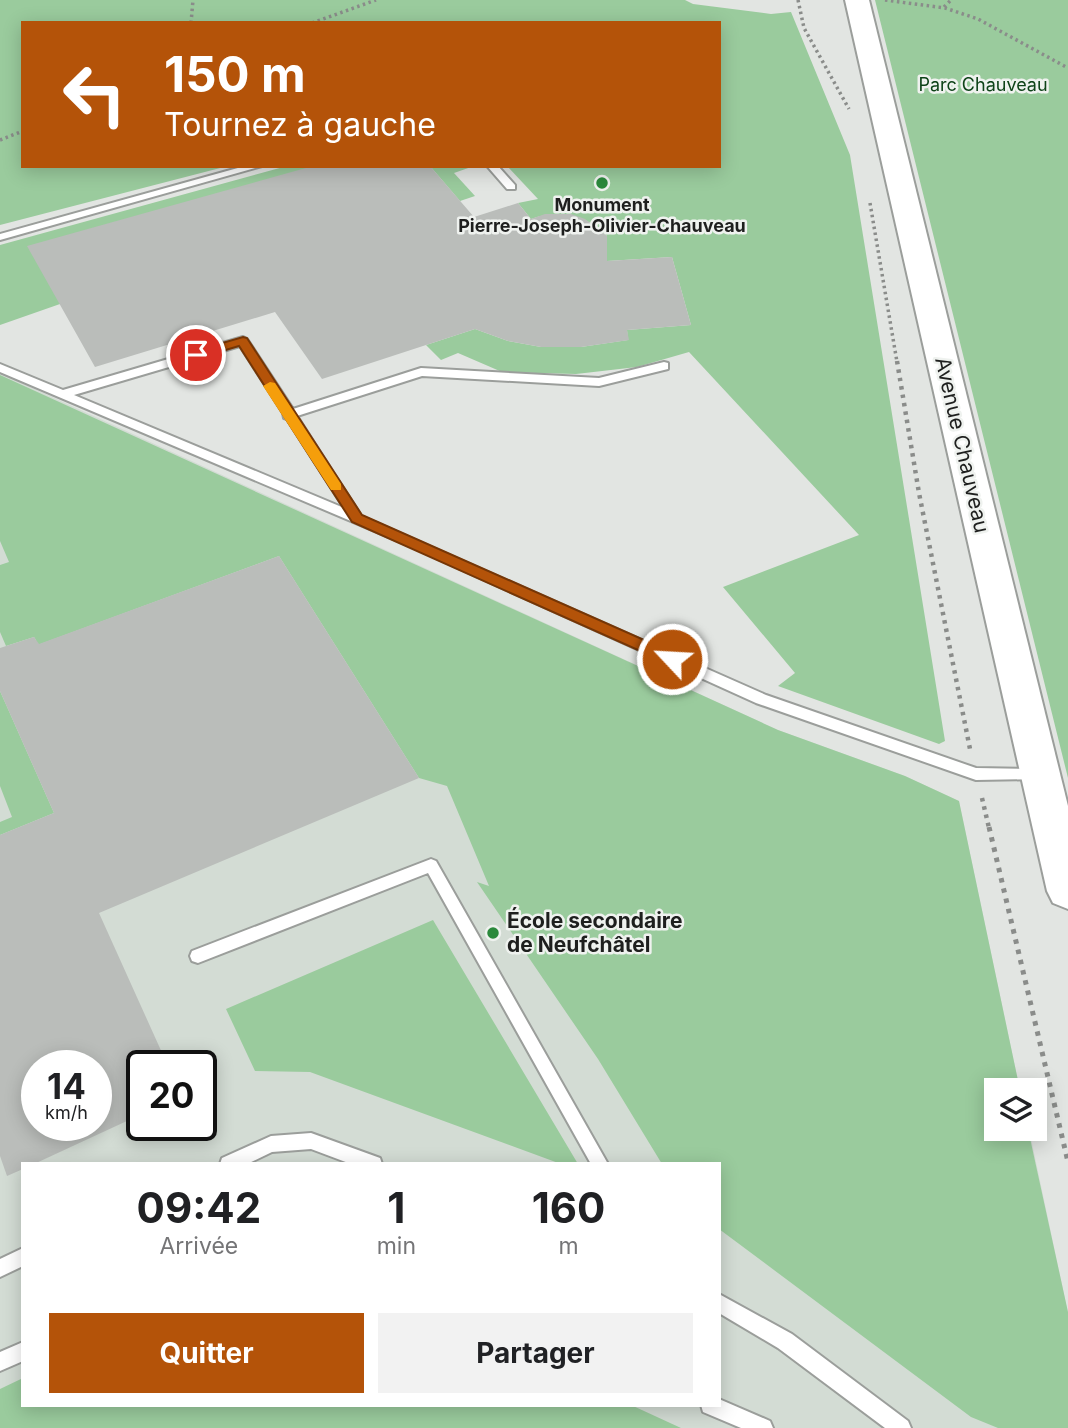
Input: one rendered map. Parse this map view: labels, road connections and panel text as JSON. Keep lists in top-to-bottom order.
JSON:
{
  "streets": {
    "main road": ["Avenue Chauveau"]
  },
  "parks": ["Parc Chauveau"],
  "places": ["Monument Pierre-Joseph-Olivier-Chauveau", "École secondaire de Neufchâtel"],
  "page": {
    "turn": ["150 m", "Tournez à gauche"],
    "speed": "14 km/h",
    "limit": "20",
    "eta": [
      "09:42",
      "Arrivée",
      "1",
      "min",
      "160",
      "m"
    ],
    "buttons": ["Quitter", "Partager"]
  }
}
